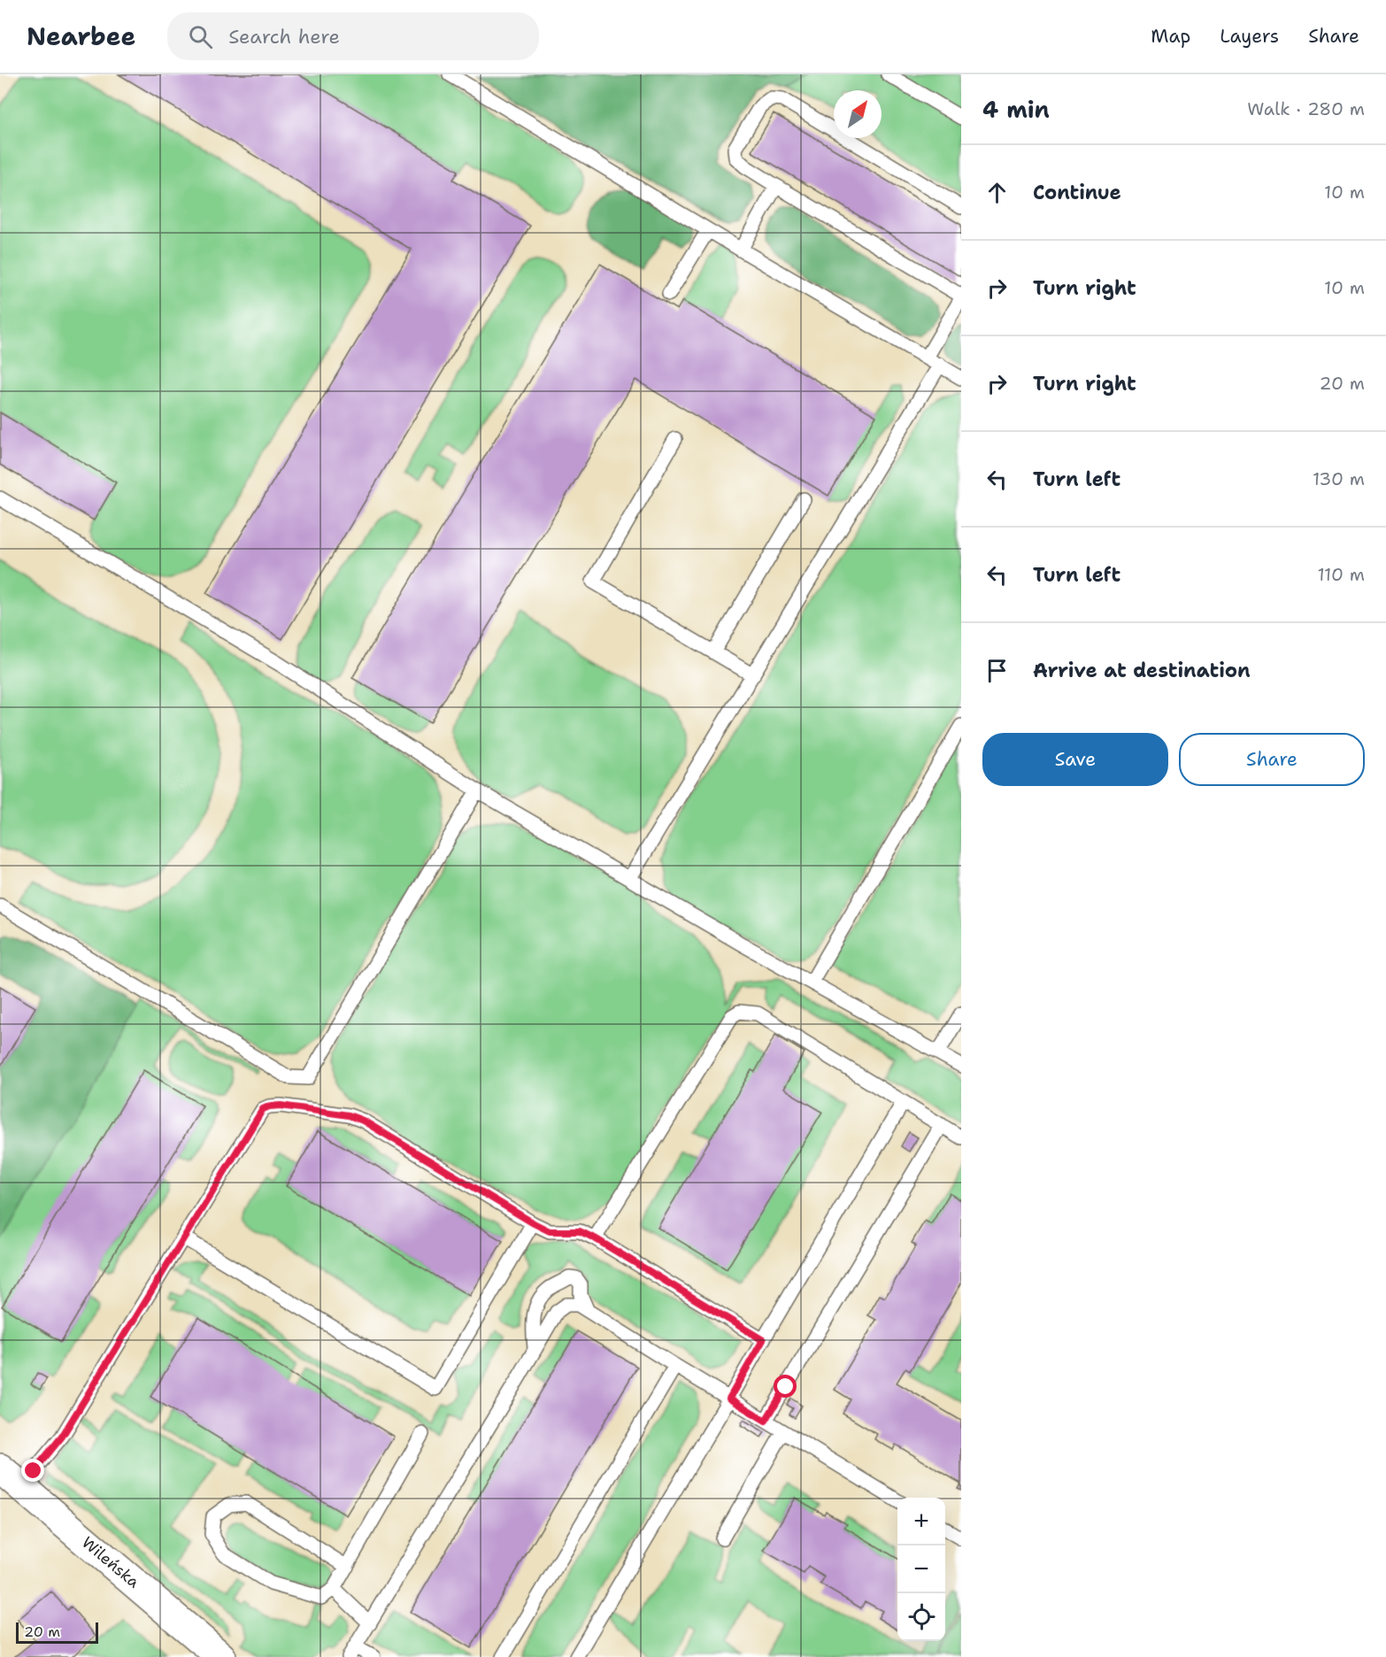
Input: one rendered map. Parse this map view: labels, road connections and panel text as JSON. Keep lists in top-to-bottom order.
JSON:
{
  "streets": {
    "street": ["Wileńska"]
  },
  "scale_bar": "20 m",
  "north": "top right",
  "page": {
    "header": "Nearbee",
    "search": "Search here",
    "nav": ["Map", "Layers", "Share"],
    "heading": ["4 min", "Walk · 280 m"],
    "list": [
      ["Continue", "10 m"],
      ["Turn right", "10 m"],
      ["Turn right", "20 m"],
      ["Turn left", "130 m"],
      ["Turn left", "110 m"],
      "Arrive at destination"
    ],
    "buttons": ["Save", "Share"],
    "map_buttons": ["+", "−"],
    "scale": "20 m"
  }
}
